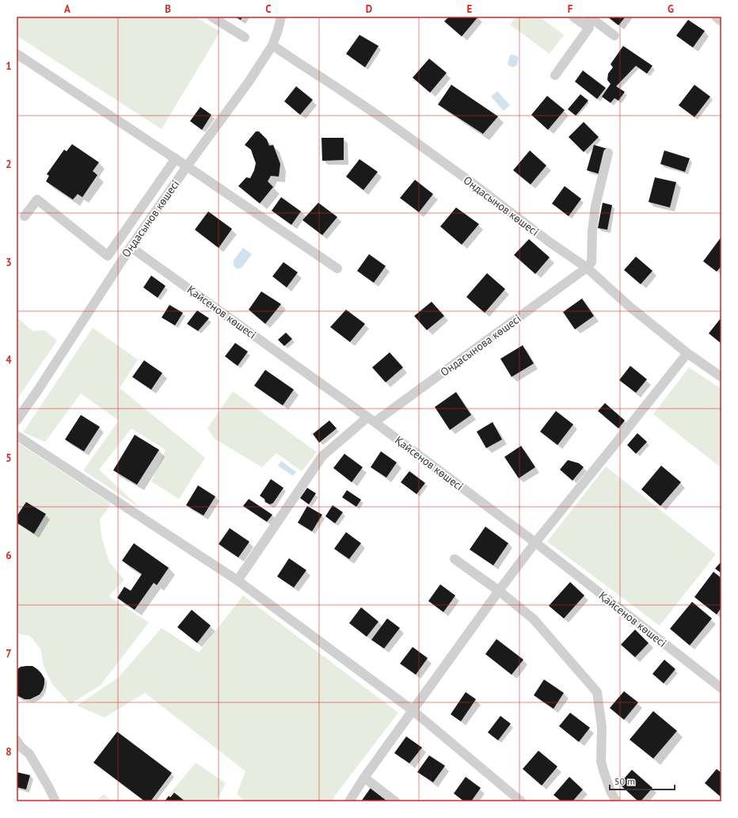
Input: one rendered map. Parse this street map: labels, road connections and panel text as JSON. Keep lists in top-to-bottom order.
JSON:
{
  "streets": {
    "street": [
      "Ондасынов көшесі",
      "Оңдасынов көшесі",
      "Қайсенов көшесі",
      "Ондасынова көшесі"
    ]
  },
  "crossings": [
    ["Ондасынов көшесі", "Оңдасынов көшесі"],
    ["Ондасынов көшесі", "Ондасынова көшесі"],
    ["Оңдасынов көшесі", "Қайсенов көшесі"],
    ["Қайсенов көшесі", "Ондасынова көшесі"]
  ],
  "scale_bar": "50 m",
  "grid": {
    "columns": [
      "A",
      "B",
      "C",
      "D",
      "E",
      "F",
      "G"
    ],
    "rows": [
      "1",
      "2",
      "3",
      "4",
      "5",
      "6",
      "7",
      "8"
    ]
  }
}
